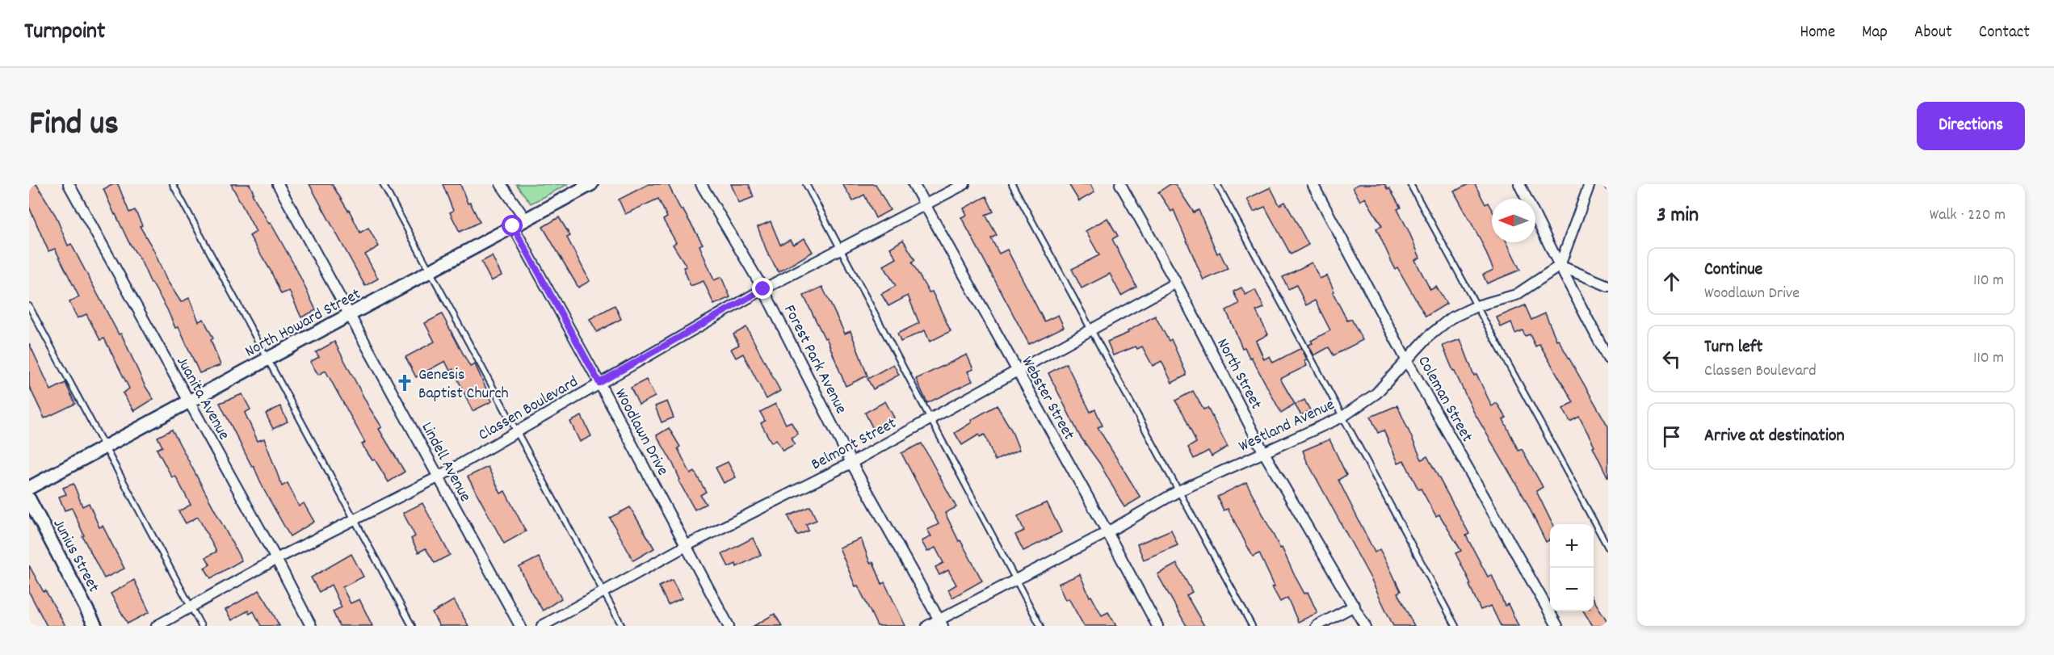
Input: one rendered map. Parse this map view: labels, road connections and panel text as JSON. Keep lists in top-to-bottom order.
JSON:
{
  "streets": {
    "street": [
      "North Howard Street",
      "Forest Park Avenue",
      "North Street",
      "Juanita Avenue",
      "Webster Street",
      "Coleman Street",
      "Classen Boulevard",
      "Westland Avenue",
      "Woodlawn Drive",
      "Belmont Street",
      "Lindell Avenue",
      "Junius Street"
    ]
  },
  "crossings": [
    ["North Howard Street", "Juanita Avenue"],
    ["North Howard Street", "Woodlawn Drive"],
    ["North Howard Street", "Lindell Avenue"],
    ["Forest Park Avenue", "Classen Boulevard"],
    ["Forest Park Avenue", "Westland Avenue"],
    ["Forest Park Avenue", "Belmont Street"],
    ["North Street", "Westland Avenue"],
    ["North Street", "Belmont Street"],
    ["Juanita Avenue", "Classen Boulevard"],
    ["Webster Street", "Classen Boulevard"],
    ["Webster Street", "Westland Avenue"],
    ["Webster Street", "Belmont Street"],
    ["Coleman Street", "Westland Avenue"],
    ["Classen Boulevard", "Woodlawn Drive"],
    ["Classen Boulevard", "Lindell Avenue"],
    ["Woodlawn Drive", "Belmont Street"]
  ],
  "places": {
    "church": ["Genesis Baptist Church"]
  },
  "north": "left",
  "page": {
    "header": "Turnpoint",
    "nav": [
      "Home",
      "Map",
      "About",
      "Contact"
    ],
    "title": "Find us",
    "buttons": "Directions",
    "heading": ["3 min", "Walk · 220 m"],
    "list": [
      ["Continue", "Woodlawn Drive", "110 m"],
      ["Turn left", "Classen Boulevard", "110 m"],
      "Arrive at destination"
    ],
    "map_buttons": ["+", "−"]
  }
}
